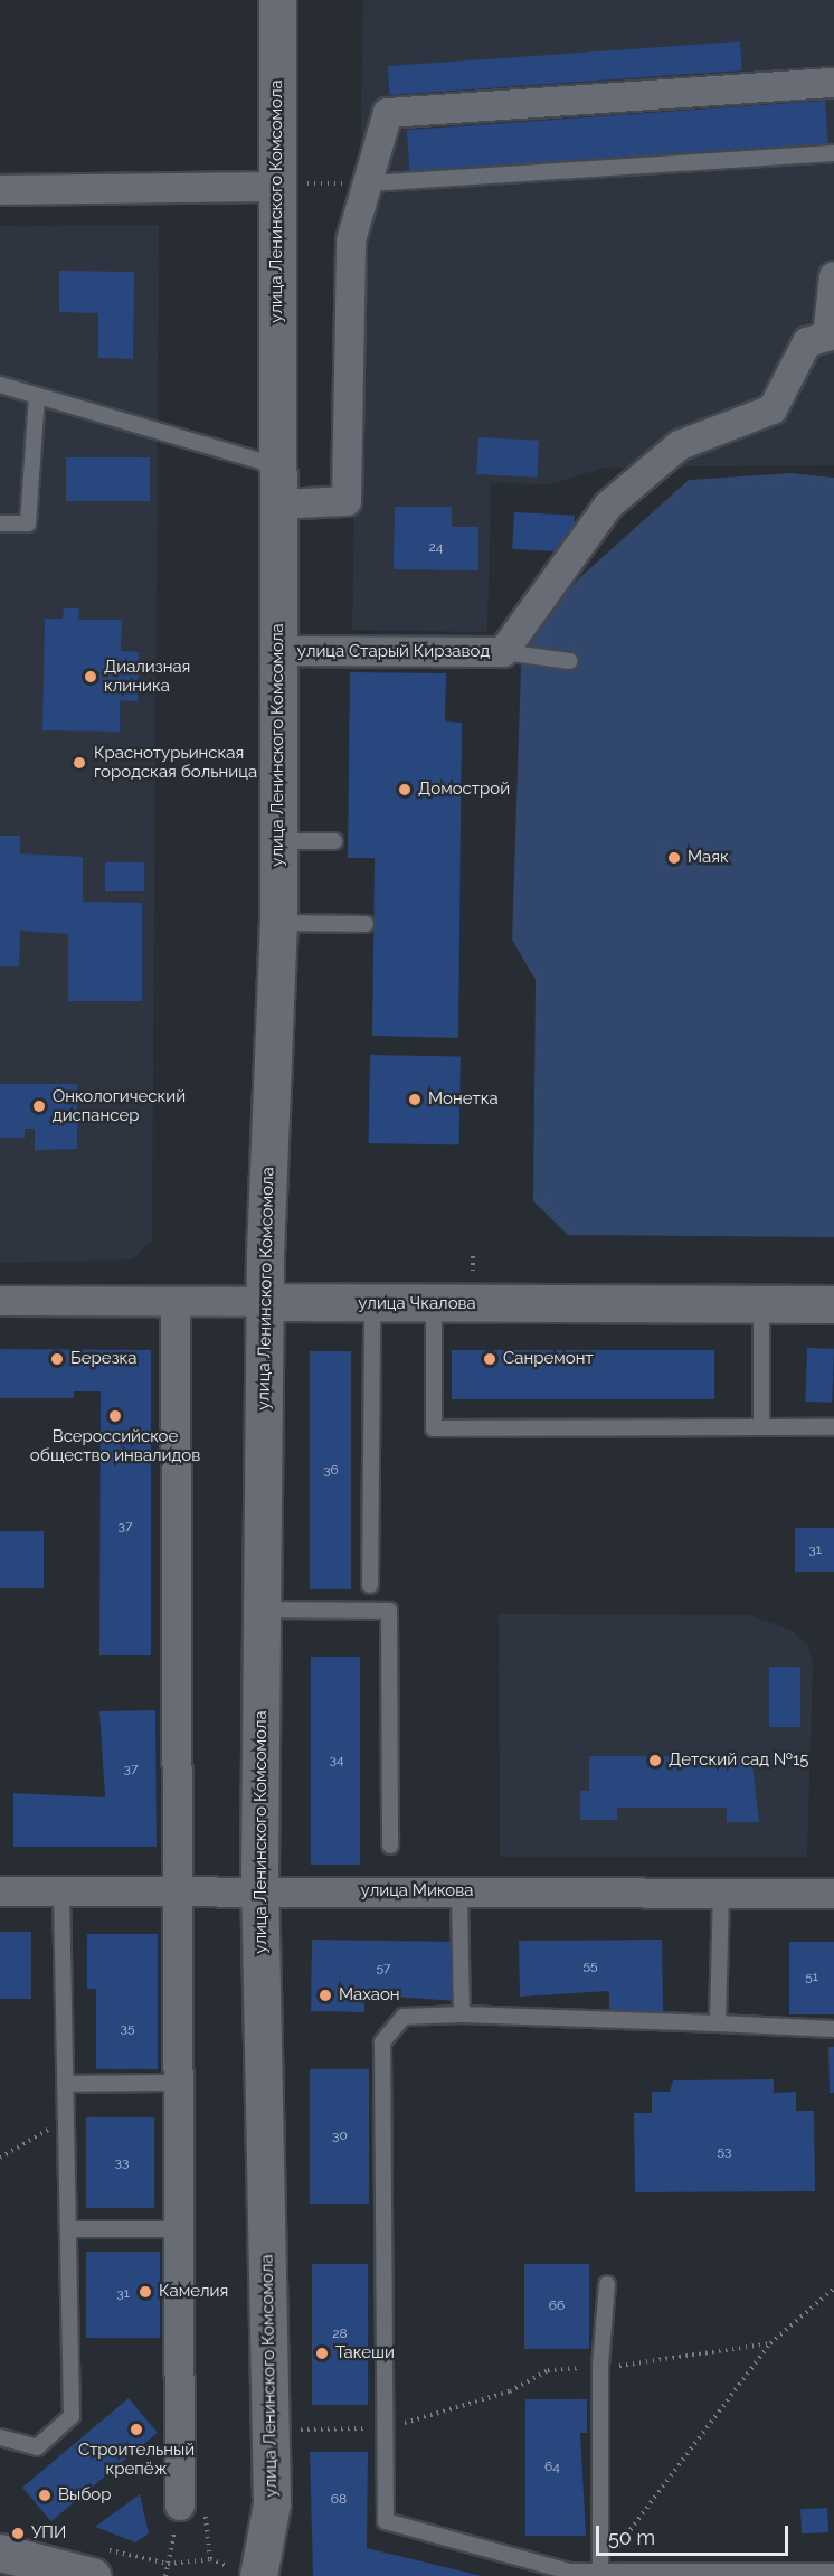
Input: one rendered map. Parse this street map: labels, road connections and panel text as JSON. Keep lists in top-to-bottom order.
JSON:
{
  "streets": {
    "main road": ["улица Ленинского Комсомола", "улица Чкалова"],
    "street": ["улица Старый Кирзавод", "улица Микова"]
  },
  "crossings": [
    ["улица Ленинского Комсомола", "улица Старый Кирзавод"],
    ["улица Ленинского Комсомола", "улица Чкалова"],
    ["улица Ленинского Комсомола", "улица Микова"]
  ],
  "places": [
    "Диализная клиника",
    "Краснотурьинская городская больница",
    "Домострой",
    "Маяк",
    "Монетка",
    "Онкологический диспансер",
    "Березка",
    "Санремонт",
    "Всероссийское общество инвалидов",
    "Детский сад №15",
    "Махаон",
    "Камелия",
    "Такеши",
    "Строительный крепёж",
    "Выбор",
    "УПИ"
  ],
  "house_numbers": [
    "24",
    "36",
    "37",
    "31",
    "34",
    "37",
    "55",
    "57",
    "51",
    "35",
    "30",
    "53",
    "33",
    "31",
    "66",
    "28",
    "64",
    "68"
  ],
  "scale_bar": "50 m"
}
